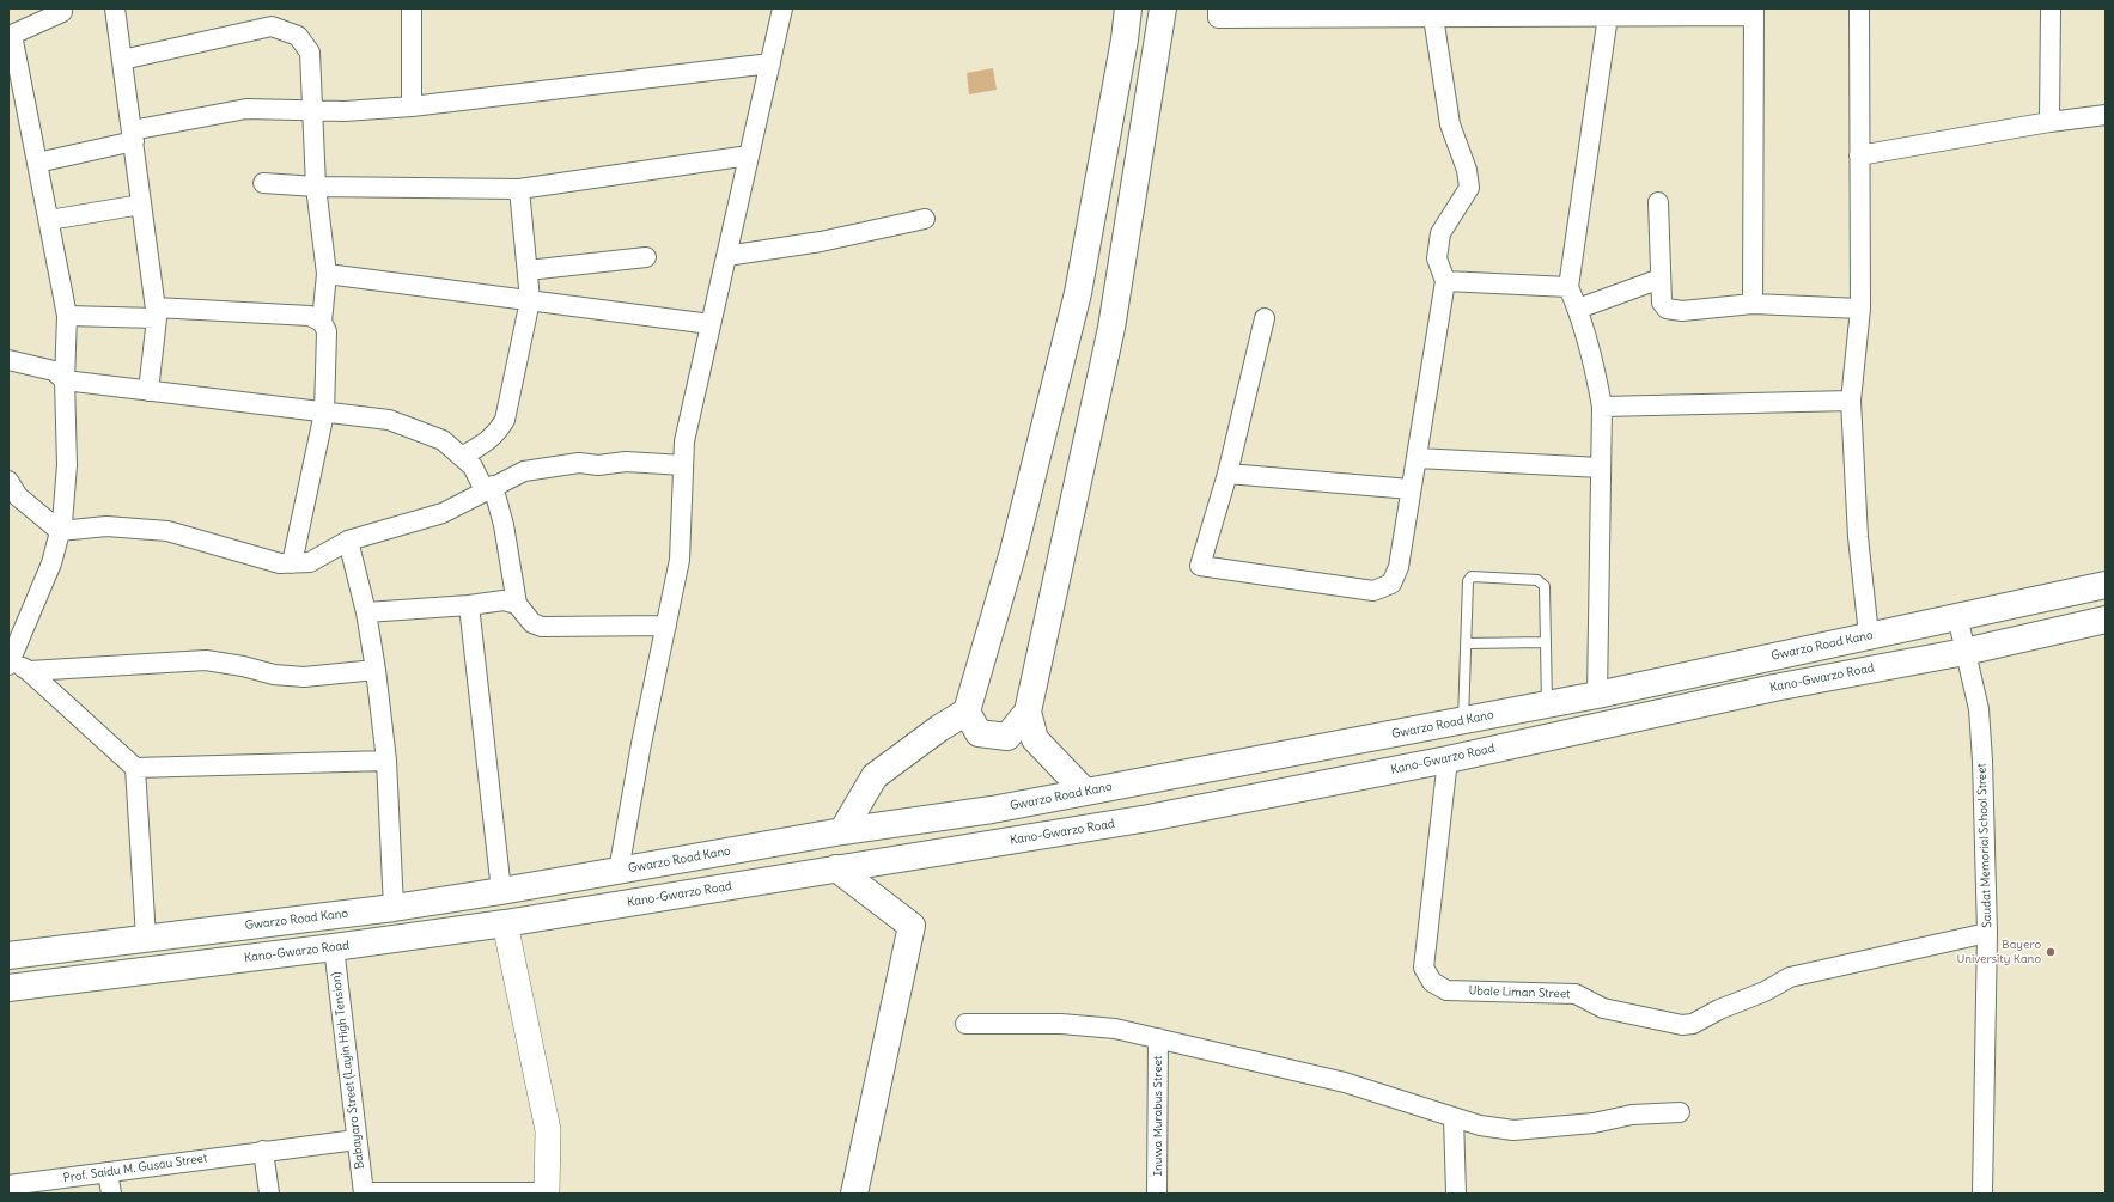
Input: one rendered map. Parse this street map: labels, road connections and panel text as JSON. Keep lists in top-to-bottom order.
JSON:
{
  "streets": {
    "main road": ["Gwarzo Road Kano", "Kano-Gwarzo Road"],
    "street": [
      "Saudat Memorial School Street",
      "Ubale Liman Street",
      "Babayaro Street (Layin High Tension)",
      "Inuwa Murabus Street",
      "Prof. Saidu M. Gusau Street"
    ]
  },
  "crossings": [
    ["Gwarzo Road Kano", "Saudat Memorial School Street"],
    ["Kano-Gwarzo Road", "Saudat Memorial School Street"],
    ["Kano-Gwarzo Road", "Ubale Liman Street"],
    ["Kano-Gwarzo Road", "Babayaro Street (Layin High Tension)"],
    ["Saudat Memorial School Street", "Ubale Liman Street"],
    ["Babayaro Street (Layin High Tension)", "Prof. Saidu M. Gusau Street"]
  ],
  "places": ["Bayero University Kano"]
}
